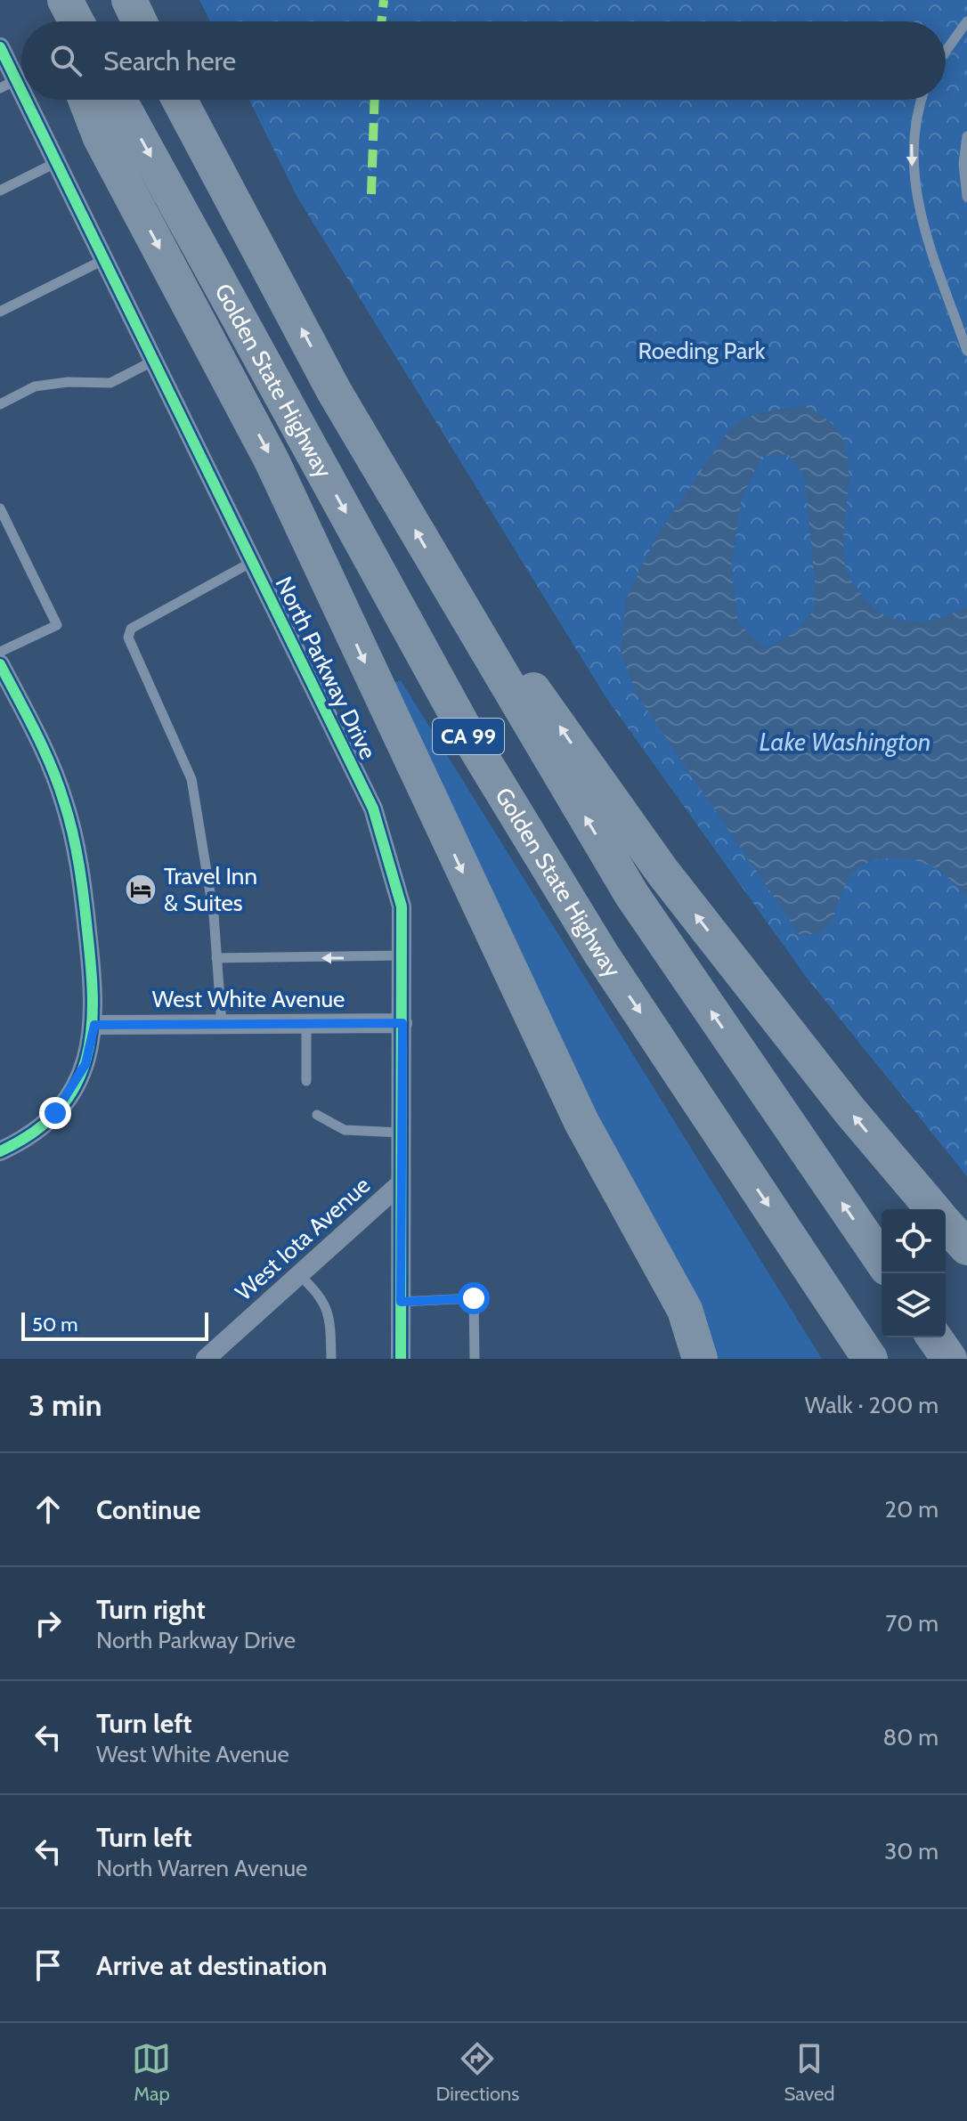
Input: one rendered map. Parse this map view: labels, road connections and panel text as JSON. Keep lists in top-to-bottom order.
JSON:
{
  "streets": {
    "highway": ["Golden State Highway", "CA 99"],
    "street": ["North Parkway Drive", "West White Avenue", "West Iota Avenue"]
  },
  "crossings": [
    ["North Parkway Drive", "West White Avenue"],
    ["North Parkway Drive", "West Iota Avenue"]
  ],
  "water": ["Lake Washington"],
  "parks": ["Roeding Park"],
  "places": {
    "hotel": ["Travel Inn & Suites"]
  },
  "scale_bar": "50 m",
  "page": {
    "search": "Search here",
    "scale": "50 m",
    "heading": ["3 min", "Walk · 200 m"],
    "list": [
      ["Continue", "20 m"],
      ["Turn right", "North Parkway Drive", "70 m"],
      ["Turn left", "West White Avenue", "80 m"],
      ["Turn left", "North Warren Avenue", "30 m"],
      "Arrive at destination"
    ],
    "nav": ["Map", "Directions", "Saved"]
  }
}
